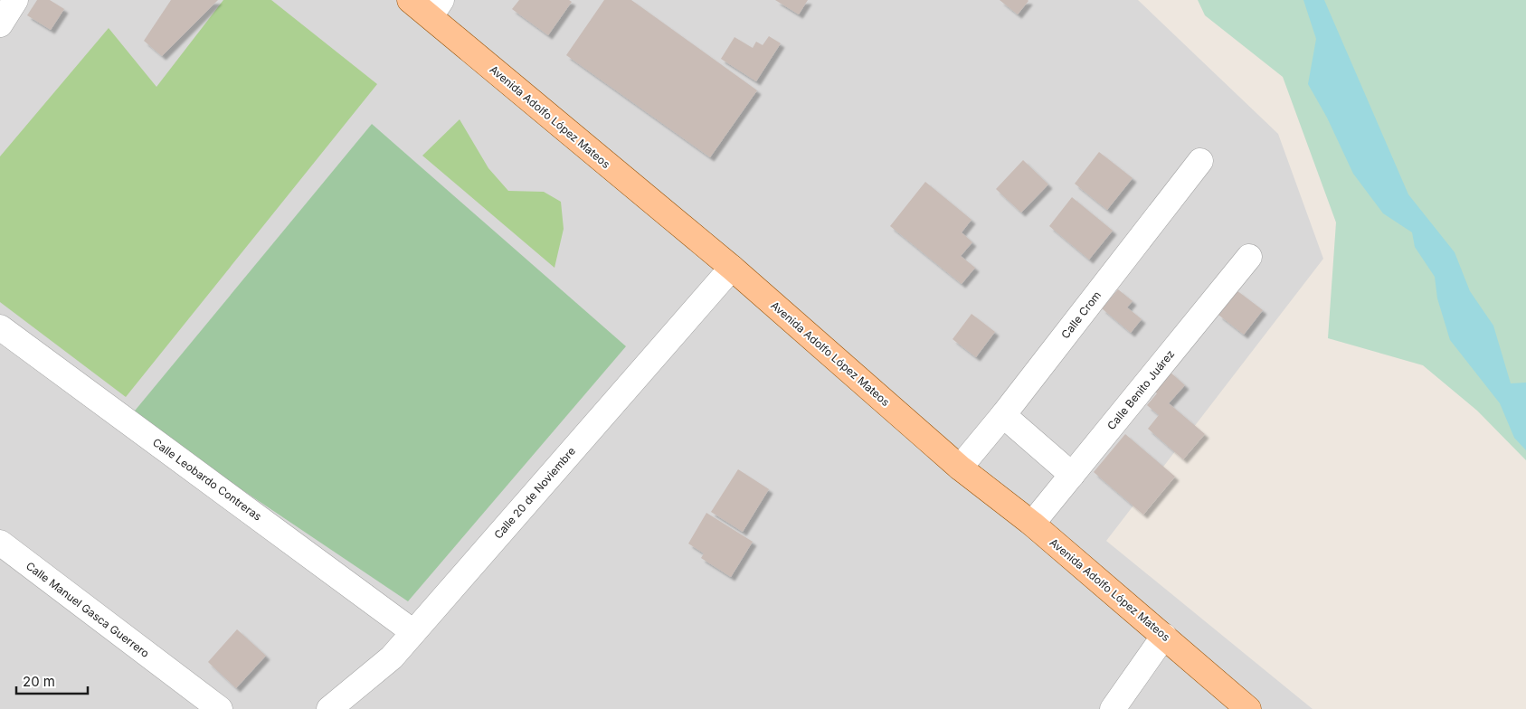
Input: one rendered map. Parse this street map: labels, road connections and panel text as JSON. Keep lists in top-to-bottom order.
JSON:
{
  "streets": {
    "main road": ["Avenida Adolfo López Mateos"],
    "street": [
      "Calle Crom",
      "Calle Benito Juárez",
      "Calle Leobardo Contreras",
      "Calle 20 de Noviembre",
      "Calle Manuel Gasca Guerrero"
    ]
  },
  "crossings": [
    ["Avenida Adolfo López Mateos", "Calle Crom"],
    ["Avenida Adolfo López Mateos", "Calle Benito Juárez"],
    ["Avenida Adolfo López Mateos", "Calle 20 de Noviembre"],
    ["Calle Leobardo Contreras", "Calle 20 de Noviembre"]
  ],
  "scale_bar": "20 m"
}
